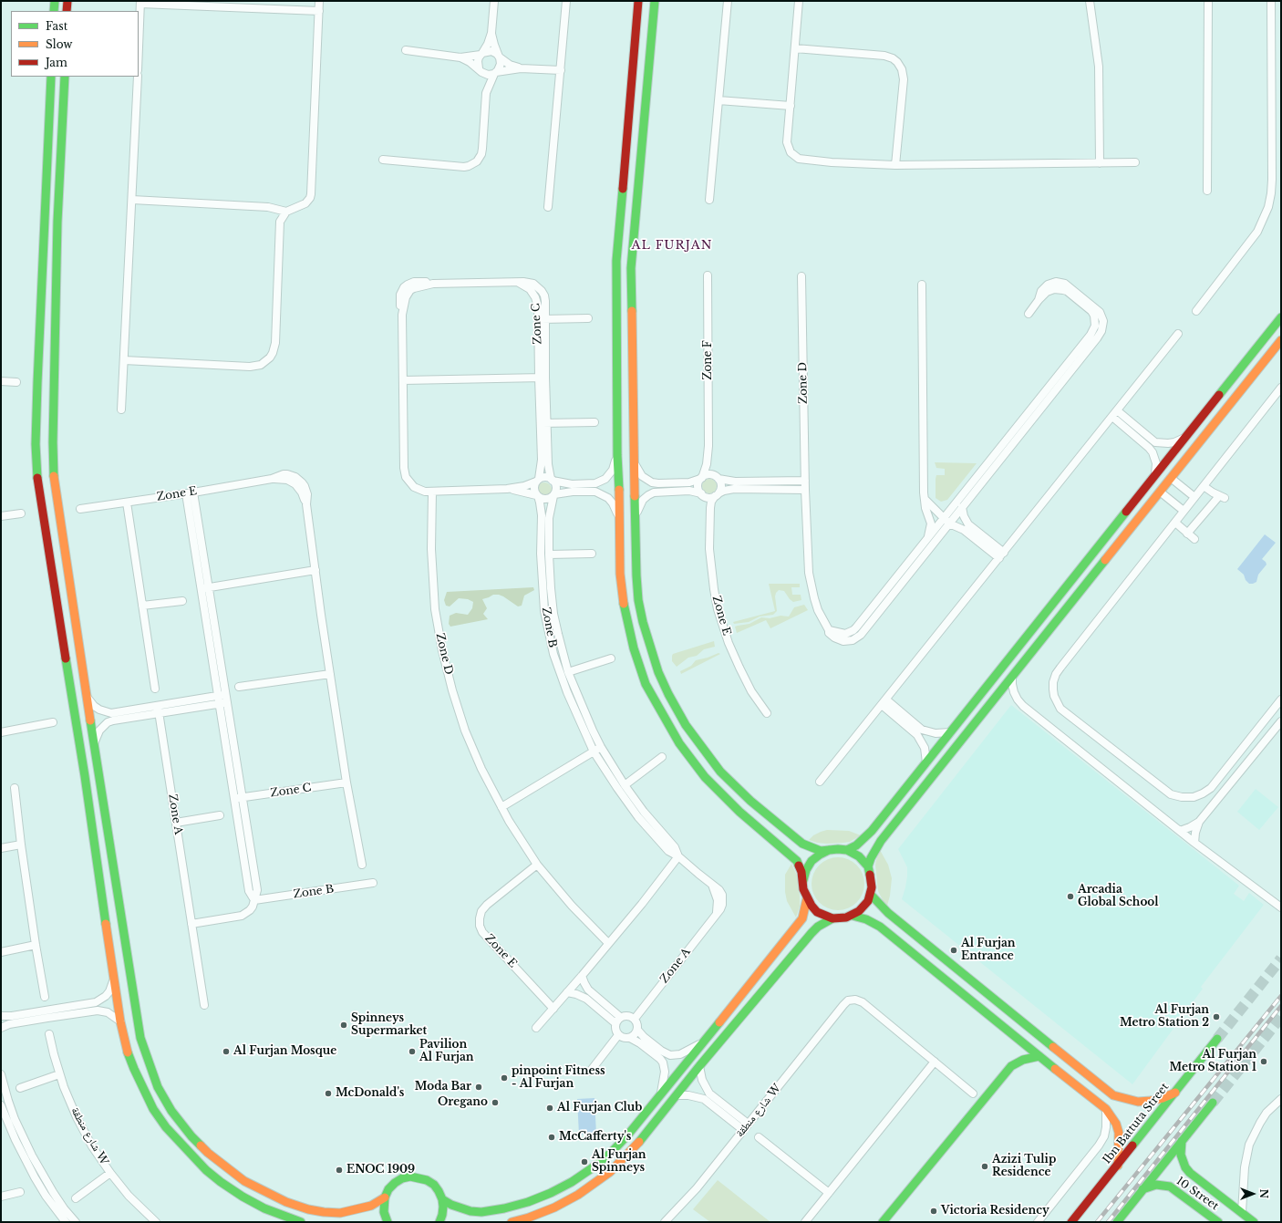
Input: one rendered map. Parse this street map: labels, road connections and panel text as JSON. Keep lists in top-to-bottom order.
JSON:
{
  "streets": {
    "street": [
      "Zone C",
      "Zone F",
      "Zone D",
      "Zone E",
      "Zone B",
      "Zone A",
      "شارع منطقة W",
      "Ibn Battuta Street",
      "10 Street"
    ]
  },
  "crossings": [
    ["Zone C", "Zone E"],
    ["Zone C", "Zone B"],
    ["Zone D", "Zone E"],
    ["Zone B", "Zone A"]
  ],
  "districts": ["AL FURJAN"],
  "places": [
    "Arcadia Global School",
    "Al Furjan Entrance",
    "Al Furjan Metro Station 2",
    "Spinneys Supermarket",
    "Al Furjan Mosque",
    "Pavilion Al Furjan",
    "Al Furjan Metro Station 1",
    "pinpoint Fitness - Al Furjan",
    "Moda Bar",
    "McDonald's",
    "Oregano",
    "Al Furjan Club",
    "McCafferty's",
    "Al Furjan Spinneys",
    "Azizi Tulip Residence",
    "ENOC 1909",
    "Victoria Residency"
  ],
  "legend": ["Fast", "Slow", "Jam"],
  "north": "right"
}
